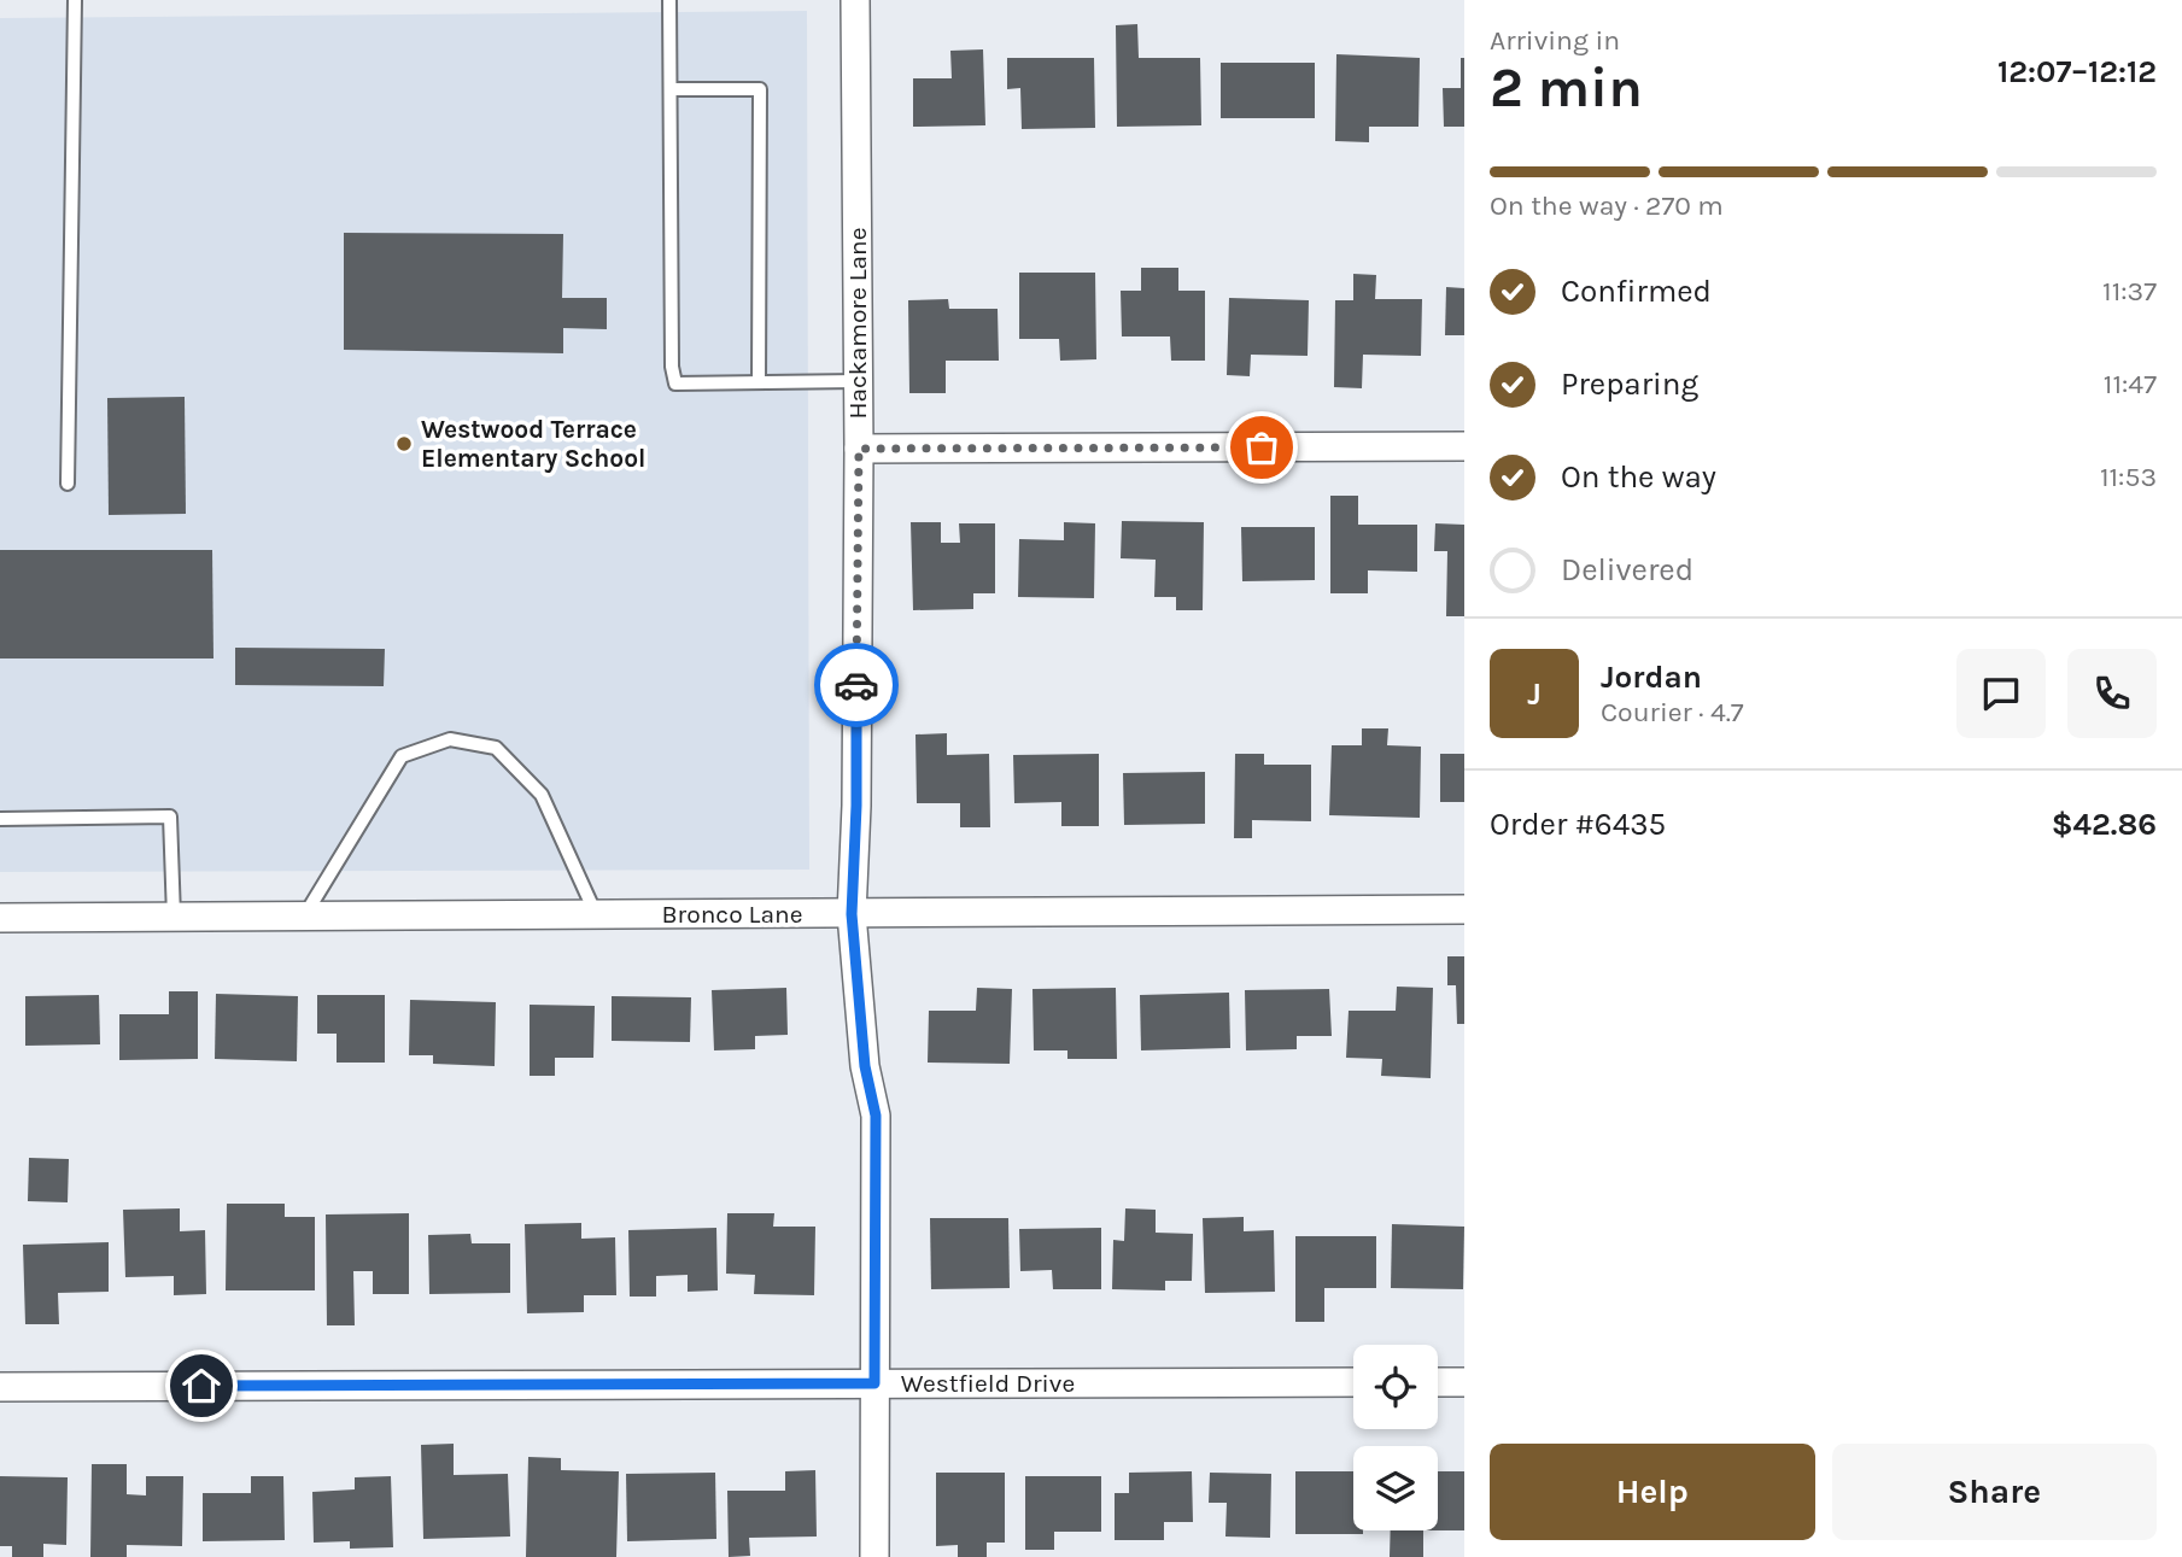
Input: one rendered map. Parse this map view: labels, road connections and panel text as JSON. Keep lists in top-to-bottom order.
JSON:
{
  "streets": {
    "street": ["Hackamore Lane", "Bronco Lane", "Westfield Drive"]
  },
  "crossings": [
    ["Hackamore Lane", "Bronco Lane"],
    ["Hackamore Lane", "Westfield Drive"]
  ],
  "places": ["Westwood Terrace Elementary School"],
  "page": {
    "heading": ["2 min", "Arriving in", "12:07–12:12"],
    "panel": [
      "Jordan",
      "Courier · 4.7",
      "Order #6435",
      "$42.86"
    ],
    "bar": "On the way · 270 m",
    "list": [
      ["Confirmed", "11:37"],
      ["Preparing", "11:47"],
      ["On the way", "11:53"],
      "Delivered"
    ],
    "round": "J",
    "buttons": ["Help", "Share"]
  }
}
